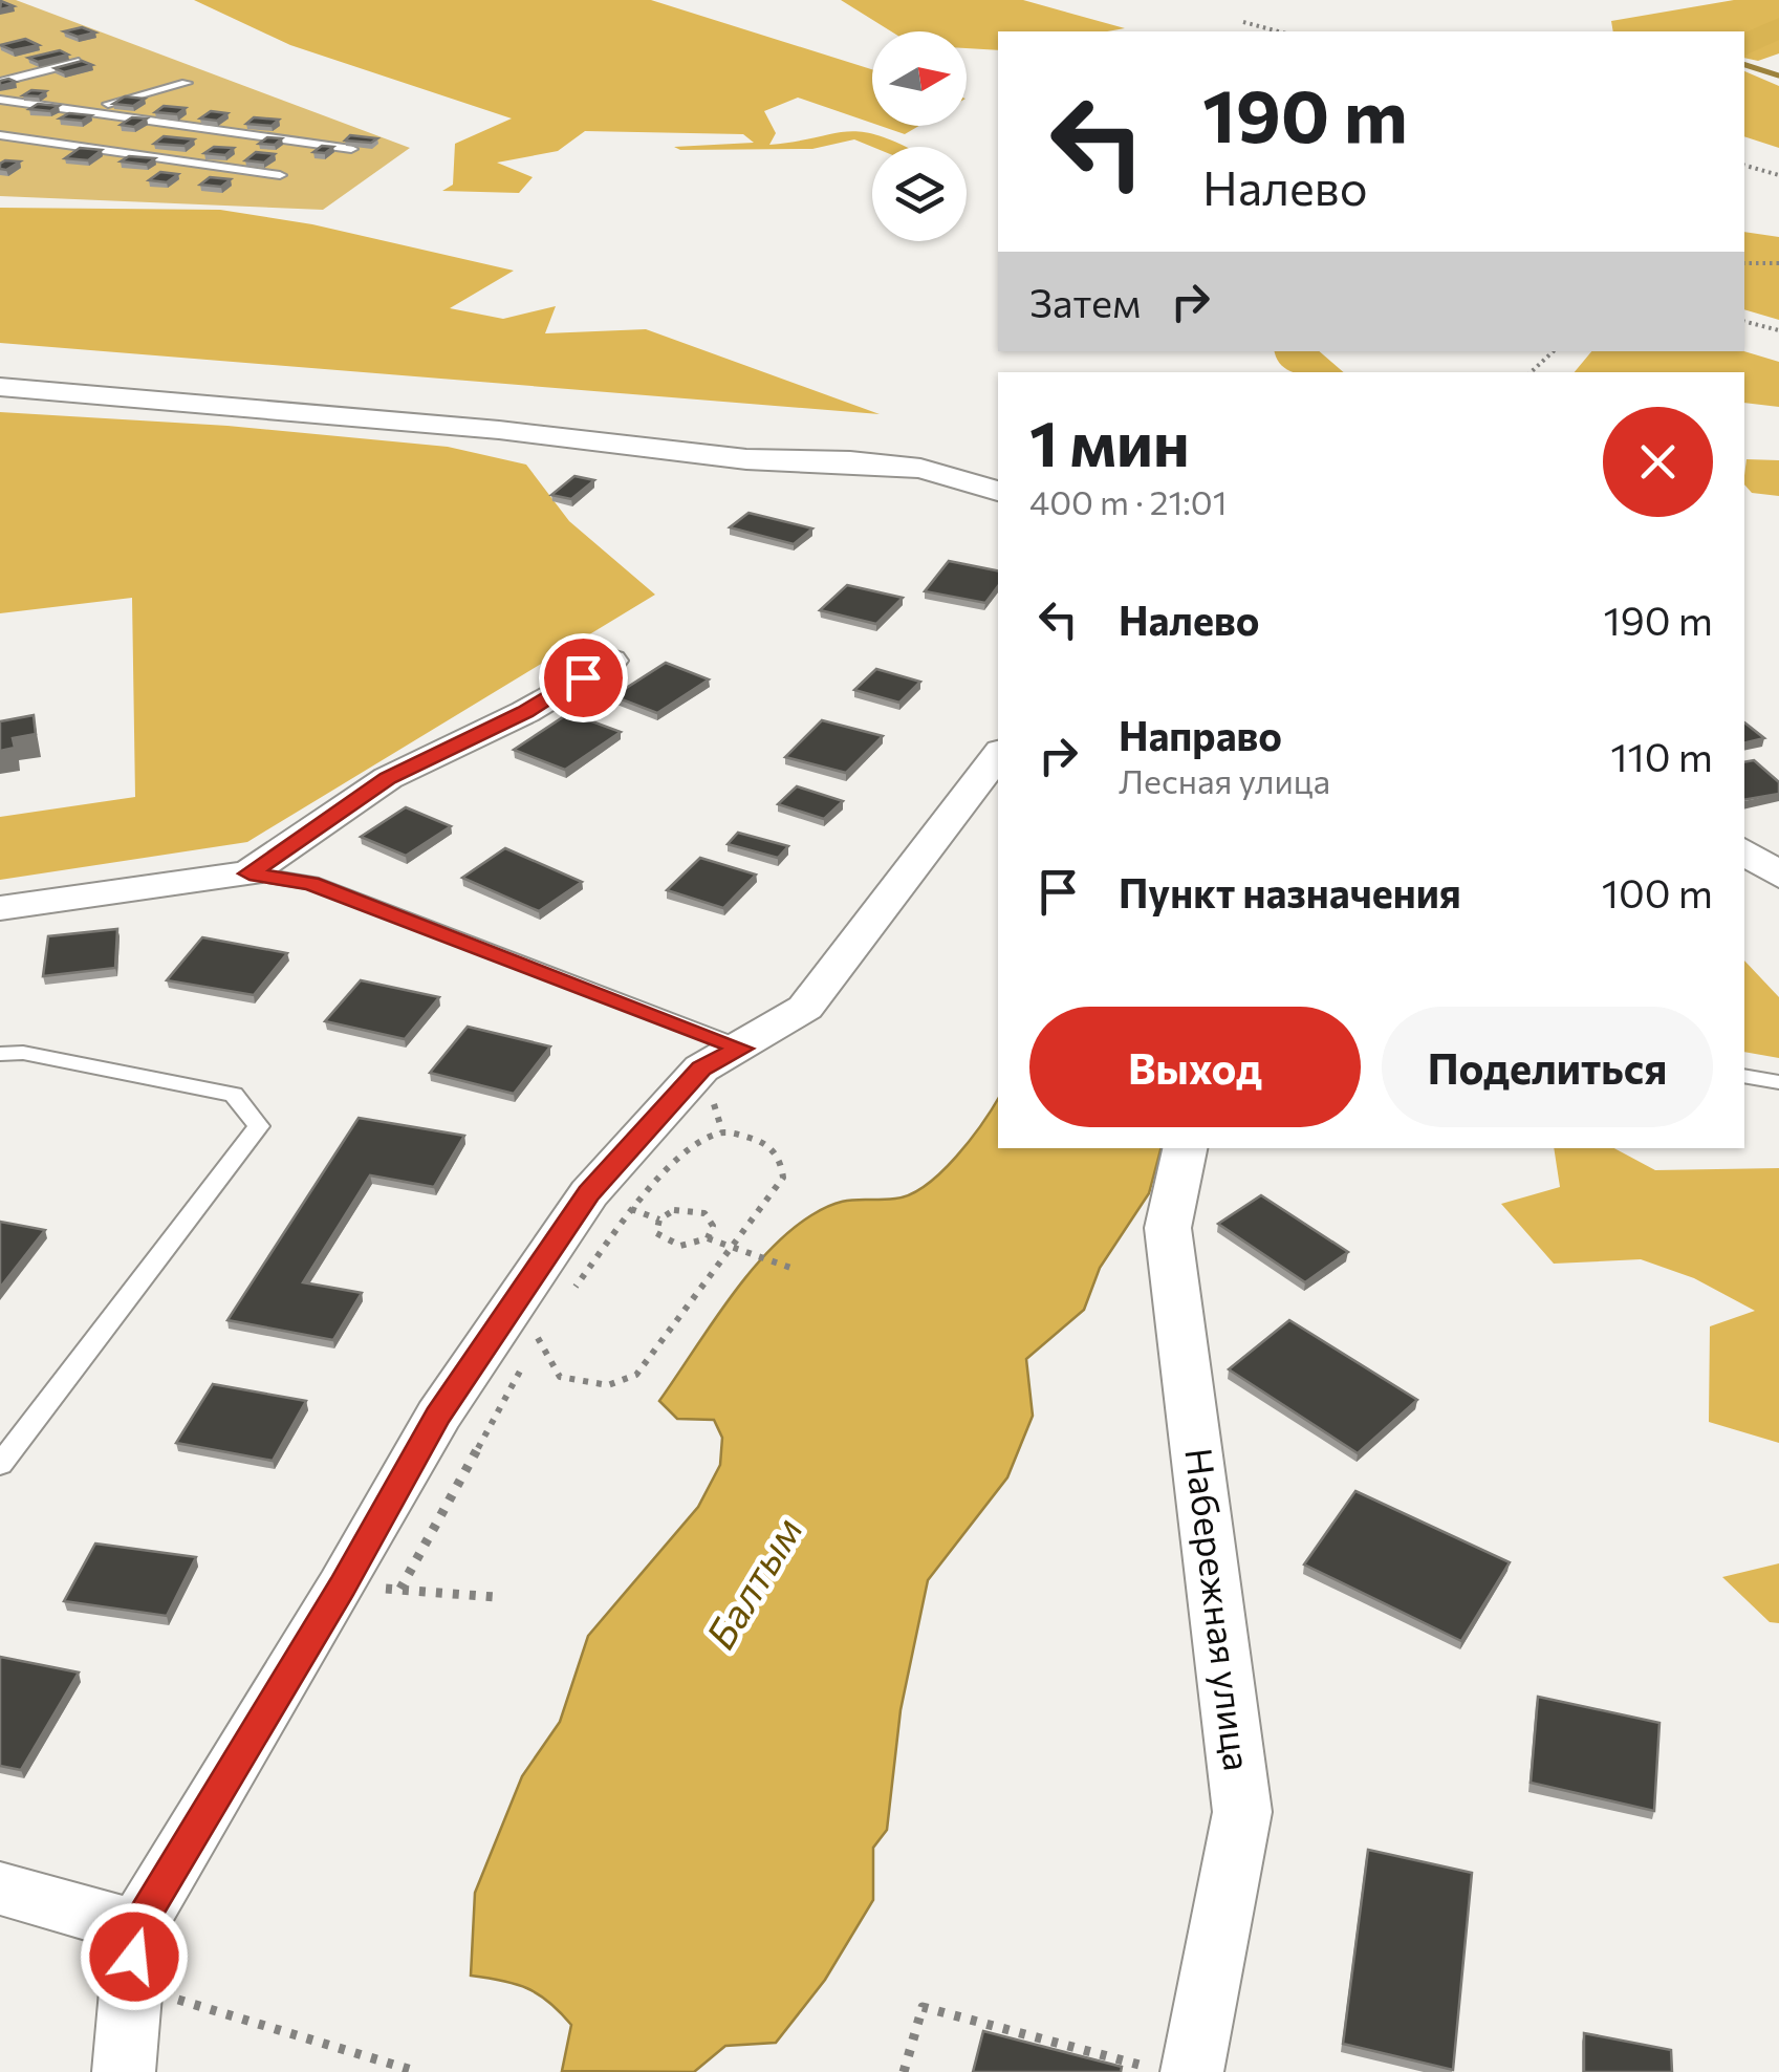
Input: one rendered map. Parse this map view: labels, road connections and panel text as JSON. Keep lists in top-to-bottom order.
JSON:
{
  "streets": {
    "street": ["Набережная улица"]
  },
  "water": ["Балтым"],
  "north": "right",
  "page": {
    "turn": ["190 m", "Налево"],
    "then": "Затем",
    "heading": ["1 мин", "400 m · 21:01"],
    "list": [
      {
        "name": "Налево",
        "value": "190 m"
      },
      {
        "name": "Направо",
        "note": "Лесная улица",
        "value": "110 m"
      },
      {
        "name": "Пункт назначения",
        "value": "100 m"
      }
    ],
    "buttons": ["Выход", "Поделиться"]
  }
}
